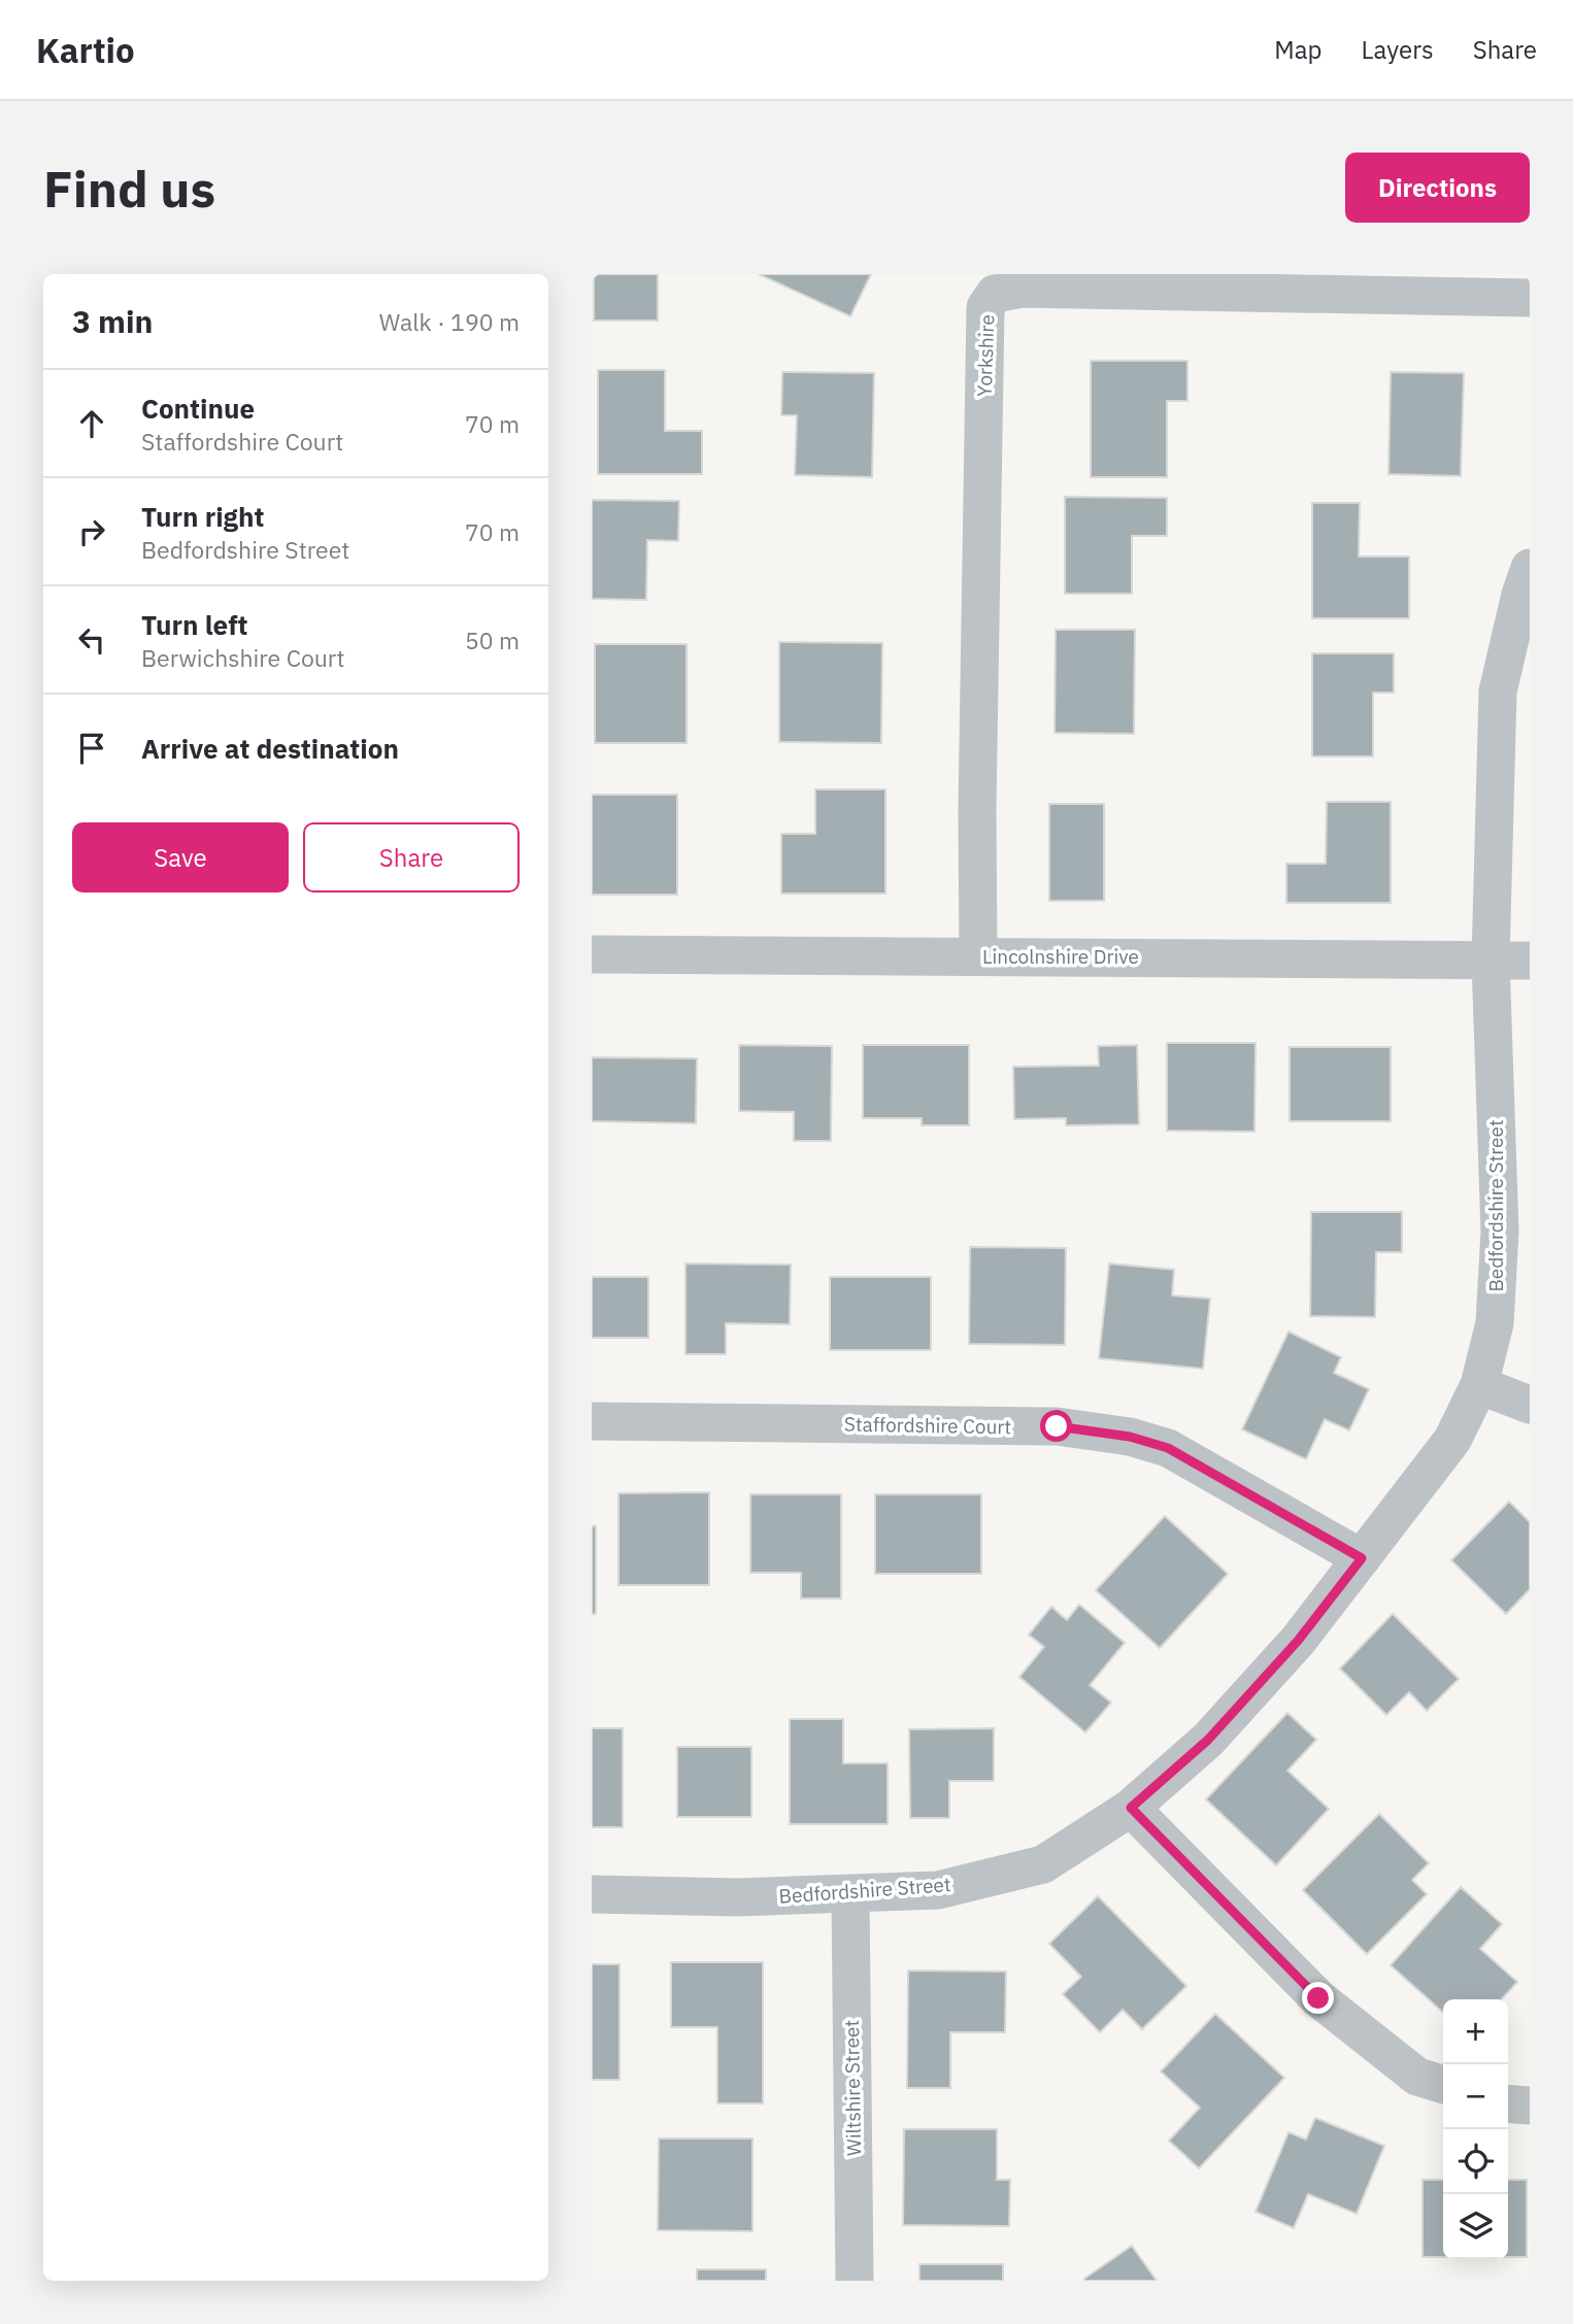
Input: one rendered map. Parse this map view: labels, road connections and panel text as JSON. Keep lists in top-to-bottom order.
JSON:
{
  "streets": {
    "street": [
      "Yorkshire",
      "Lincolnshire Drive",
      "Bedfordshire Street",
      "Staffordshire Court",
      "Wiltshire Street"
    ]
  },
  "crossings": [
    ["Yorkshire", "Lincolnshire Drive"],
    ["Lincolnshire Drive", "Bedfordshire Street"],
    ["Bedfordshire Street", "Staffordshire Court"],
    ["Bedfordshire Street", "Wiltshire Street"]
  ],
  "page": {
    "header": "Kartio",
    "nav": ["Map", "Layers", "Share"],
    "buttons": [
      "Directions",
      ["Save", "Share"]
    ],
    "title": "Find us",
    "heading": ["3 min", "Walk · 190 m"],
    "list": [
      ["Continue", "Staffordshire Court", "70 m"],
      ["Turn right", "Bedfordshire Street", "70 m"],
      ["Turn left", "Berwichshire Court", "50 m"],
      "Arrive at destination"
    ],
    "map_buttons": ["+", "−"]
  }
}
